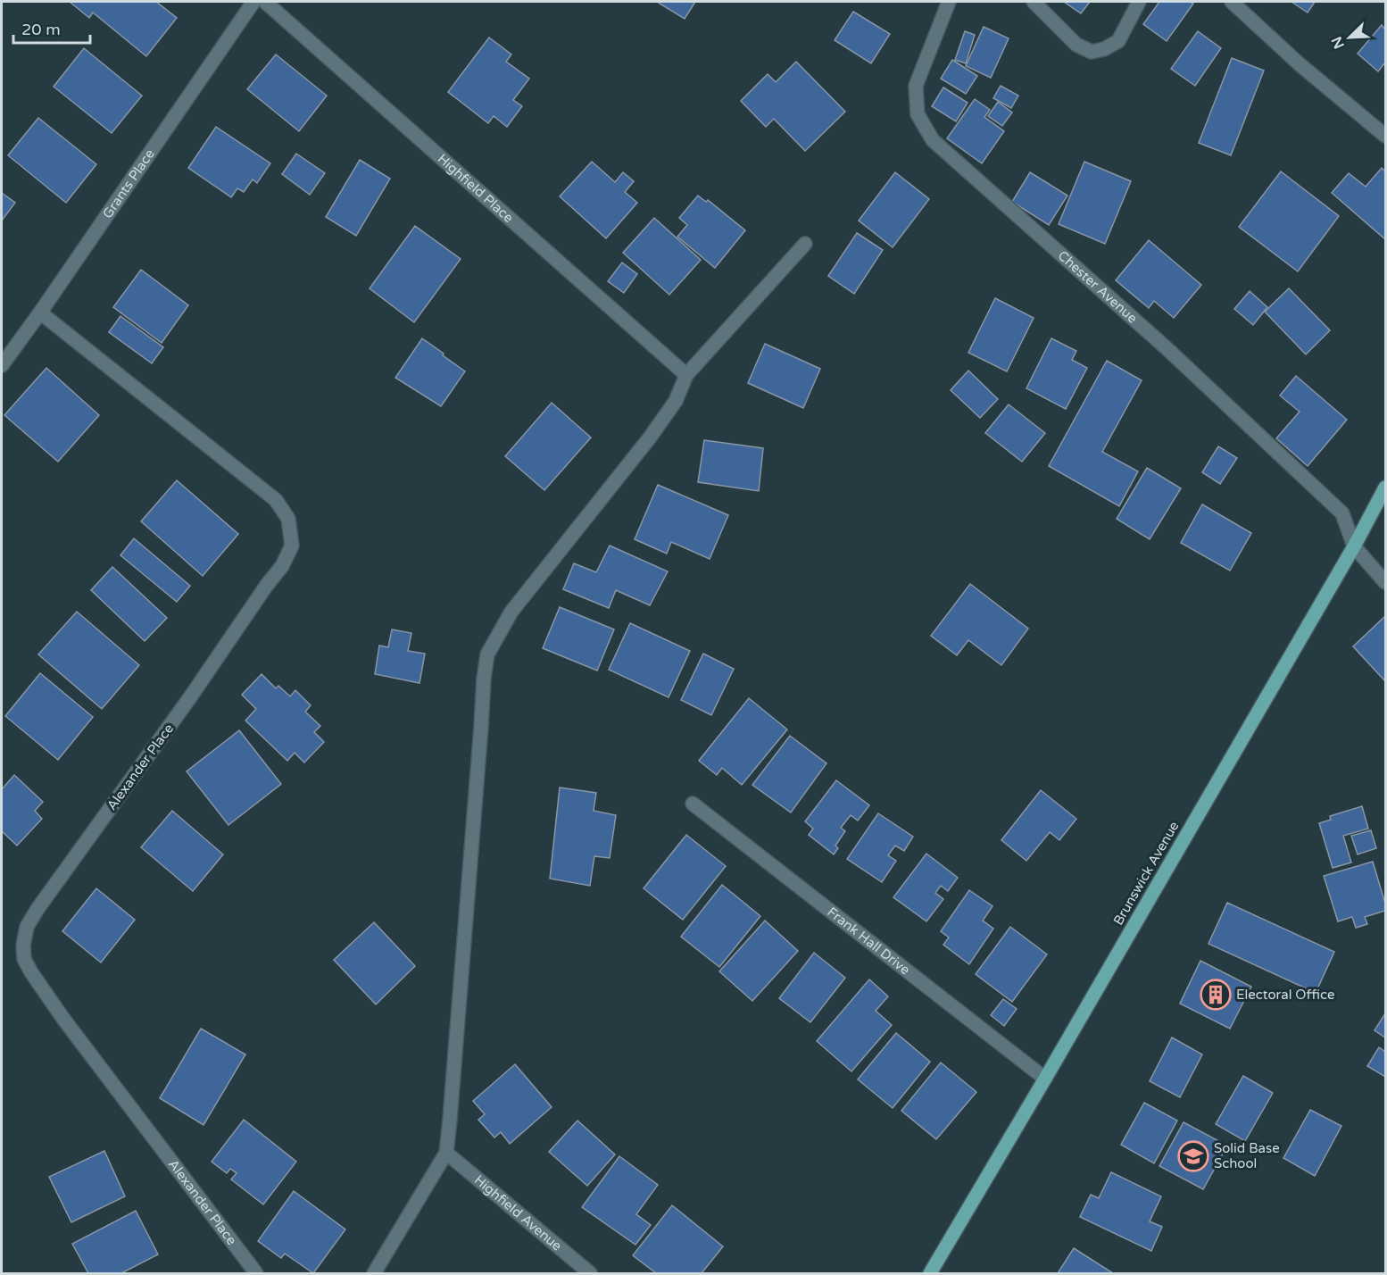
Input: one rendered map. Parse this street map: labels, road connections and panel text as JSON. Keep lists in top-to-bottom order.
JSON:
{
  "streets": {
    "main road": ["Brunswick Avenue"],
    "street": [
      "Grants Place",
      "Highfield Place",
      "Chester Avenue",
      "Alexander Place",
      "Frank Hall Drive",
      "Highfield Avenue"
    ]
  },
  "crossings": [
    ["Grants Place", "Alexander Place"],
    ["Chester Avenue", "Brunswick Avenue"],
    ["Brunswick Avenue", "Frank Hall Drive"]
  ],
  "places": {
    "building": ["Electoral Office"],
    "school or university": ["Solid Base School"]
  },
  "scale_bar": "20 m",
  "north": "bottom left"
}
